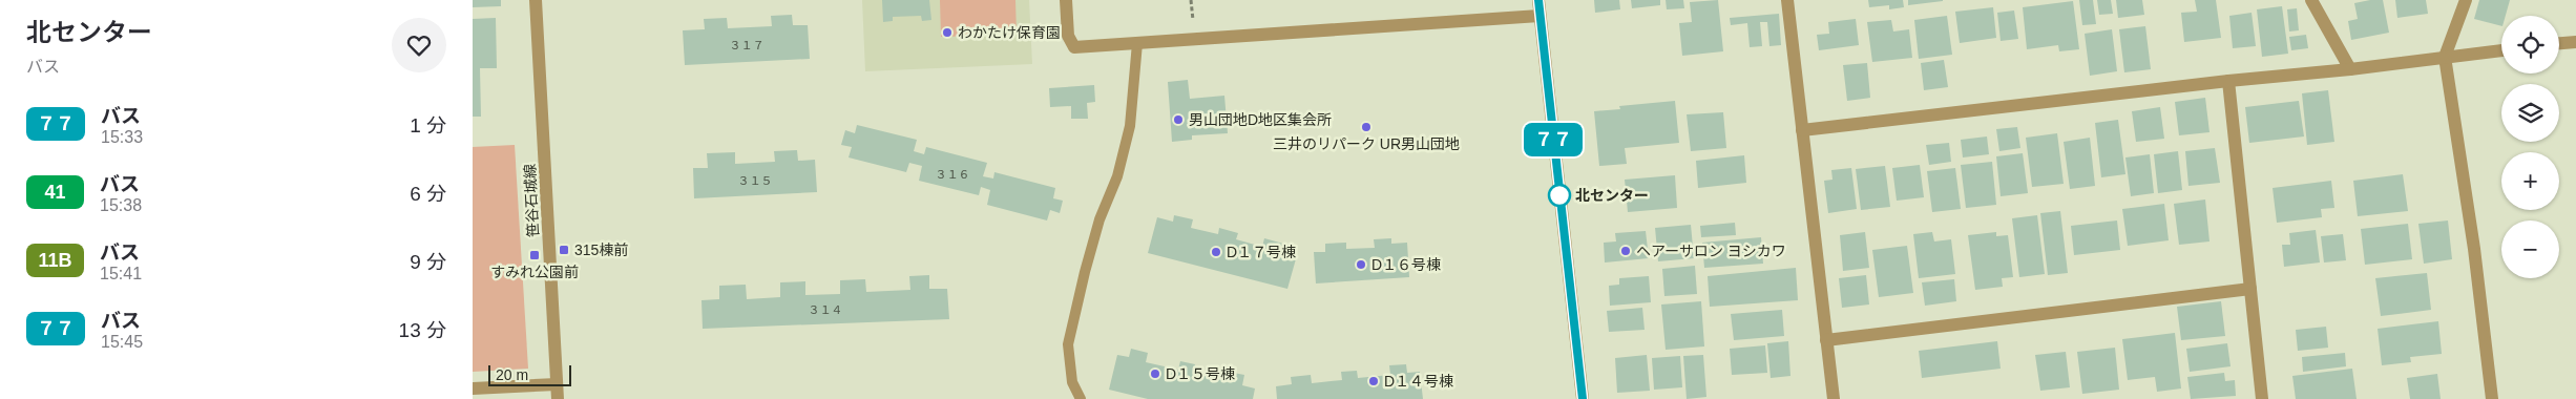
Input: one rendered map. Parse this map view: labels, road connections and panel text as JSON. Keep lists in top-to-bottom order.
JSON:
{
  "streets": {
    "street": ["笹谷石城線"]
  },
  "places": {
    "other": [
      "わかたけ保育園",
      "男山団地D地区集会所",
      "三井のリパーク UR男山団地",
      "北センター",
      "ヘアーサロン ヨシカワ",
      "D１７号棟",
      "D１６号棟",
      "D１５号棟",
      "D１４号棟"
    ],
    "transit": ["315棟前", "すみれ公園前"]
  },
  "lines": ["bus line ７７"],
  "house_numbers": [
    "３１７",
    "３１６",
    "３１５",
    "３１４"
  ],
  "scale_bar": "20 m",
  "page": {
    "heading": ["北センター", "バス"],
    "on_map": "７７",
    "map_buttons": ["+", "−"],
    "list": [
      {
        "mark": "７７",
        "name": "バス",
        "note": "15:33",
        "value": "1 分"
      },
      {
        "mark": "41",
        "name": "バス",
        "note": "15:38",
        "value": "6 分"
      },
      {
        "mark": "11B",
        "name": "バス",
        "note": "15:41",
        "value": "9 分"
      },
      {
        "mark": "７７",
        "name": "バス",
        "note": "15:45",
        "value": "13 分"
      }
    ],
    "scale": "20 m"
  }
}
